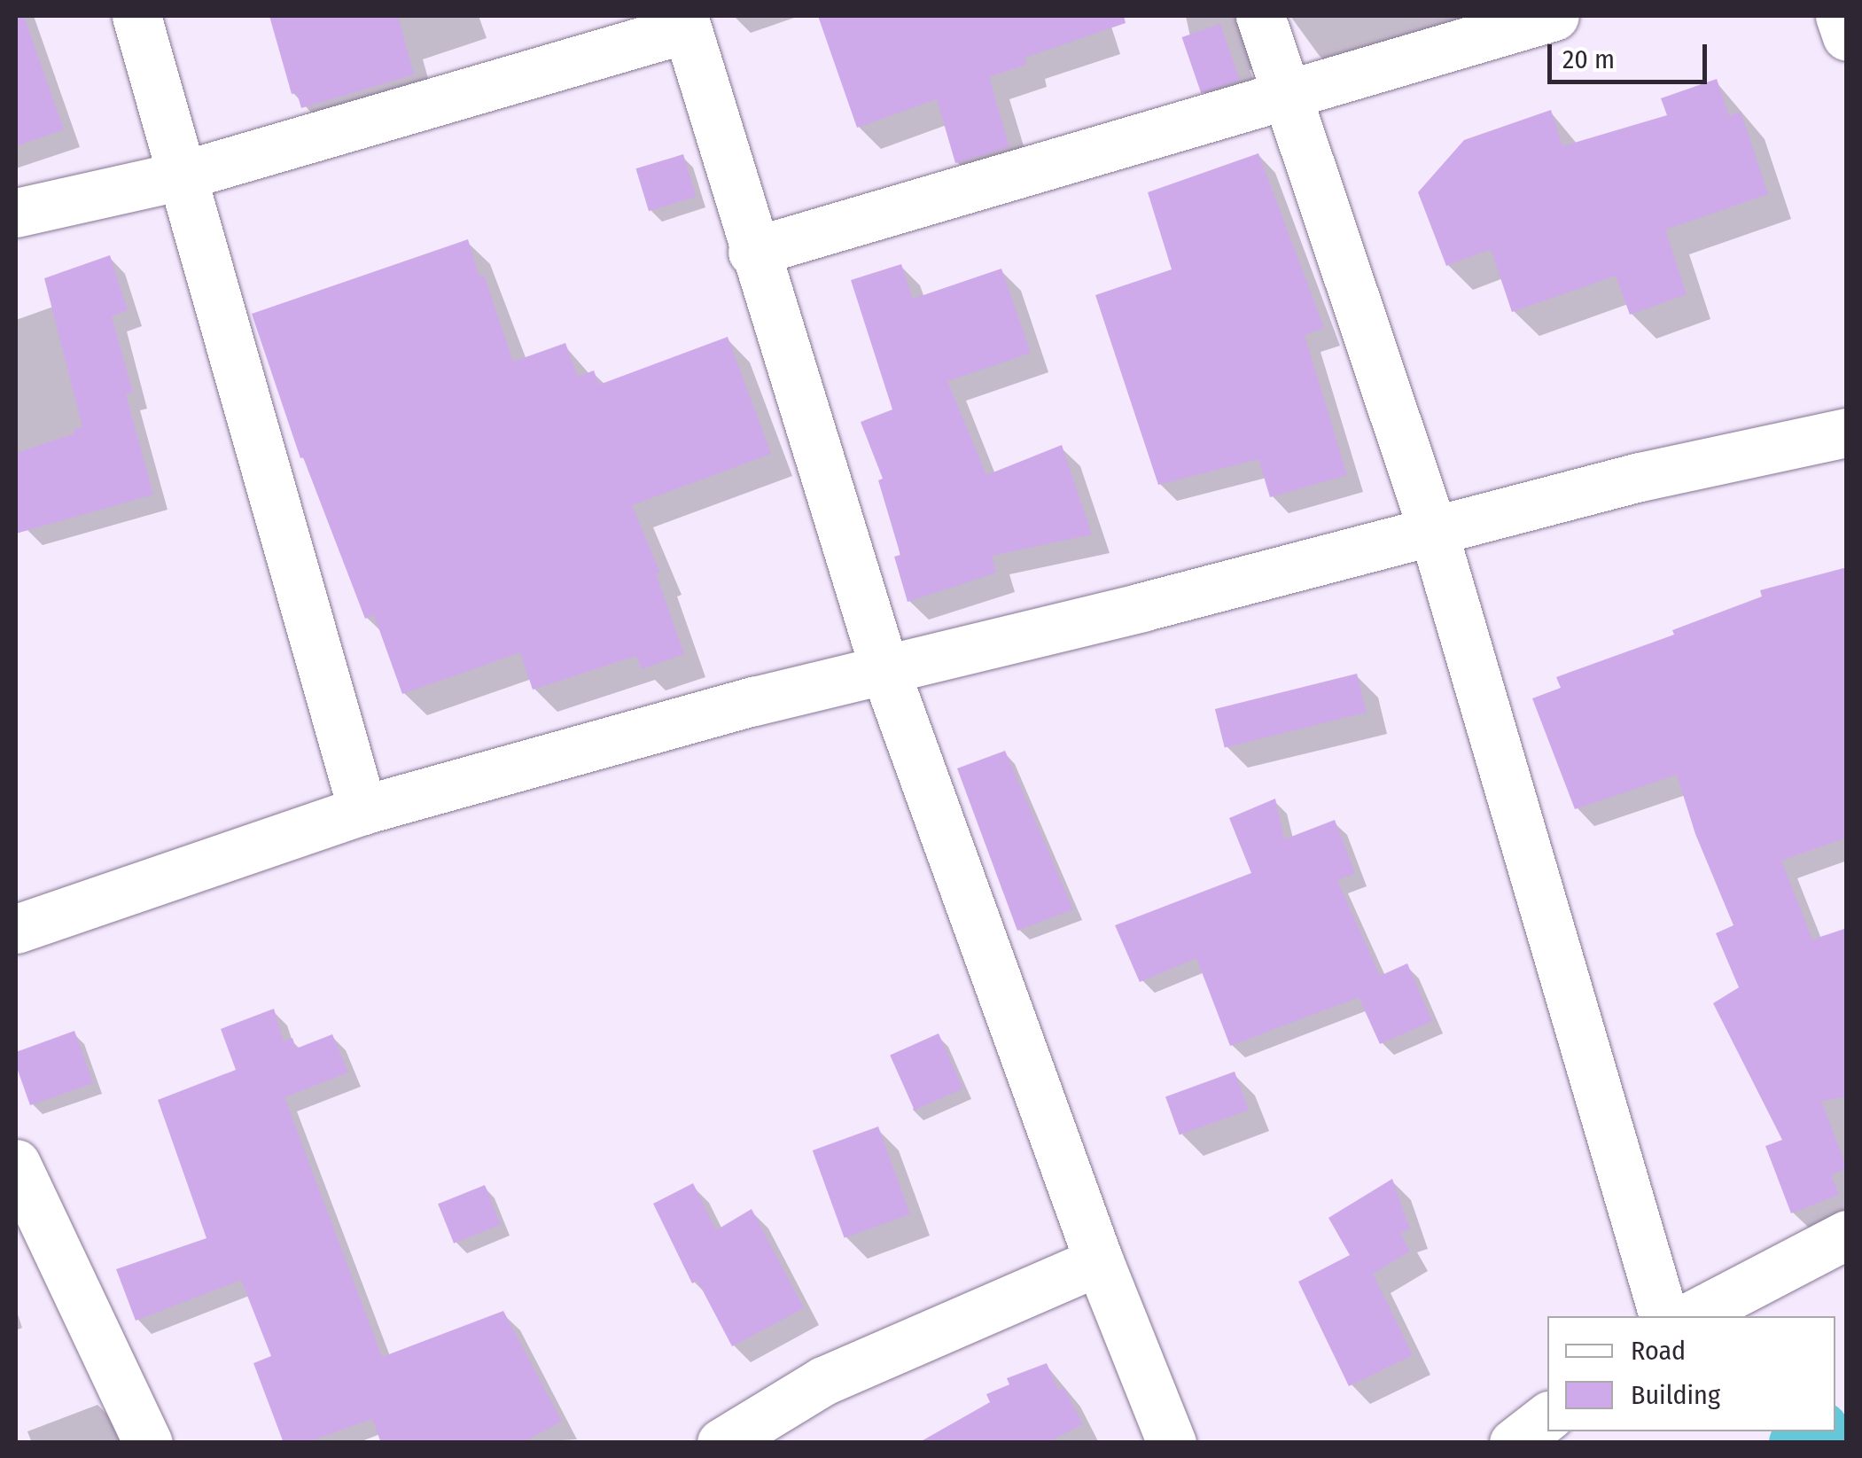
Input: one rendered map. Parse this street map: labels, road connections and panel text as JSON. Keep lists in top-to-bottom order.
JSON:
{
  "legend": ["Road", "Building"],
  "scale_bar": "20 m"
}
